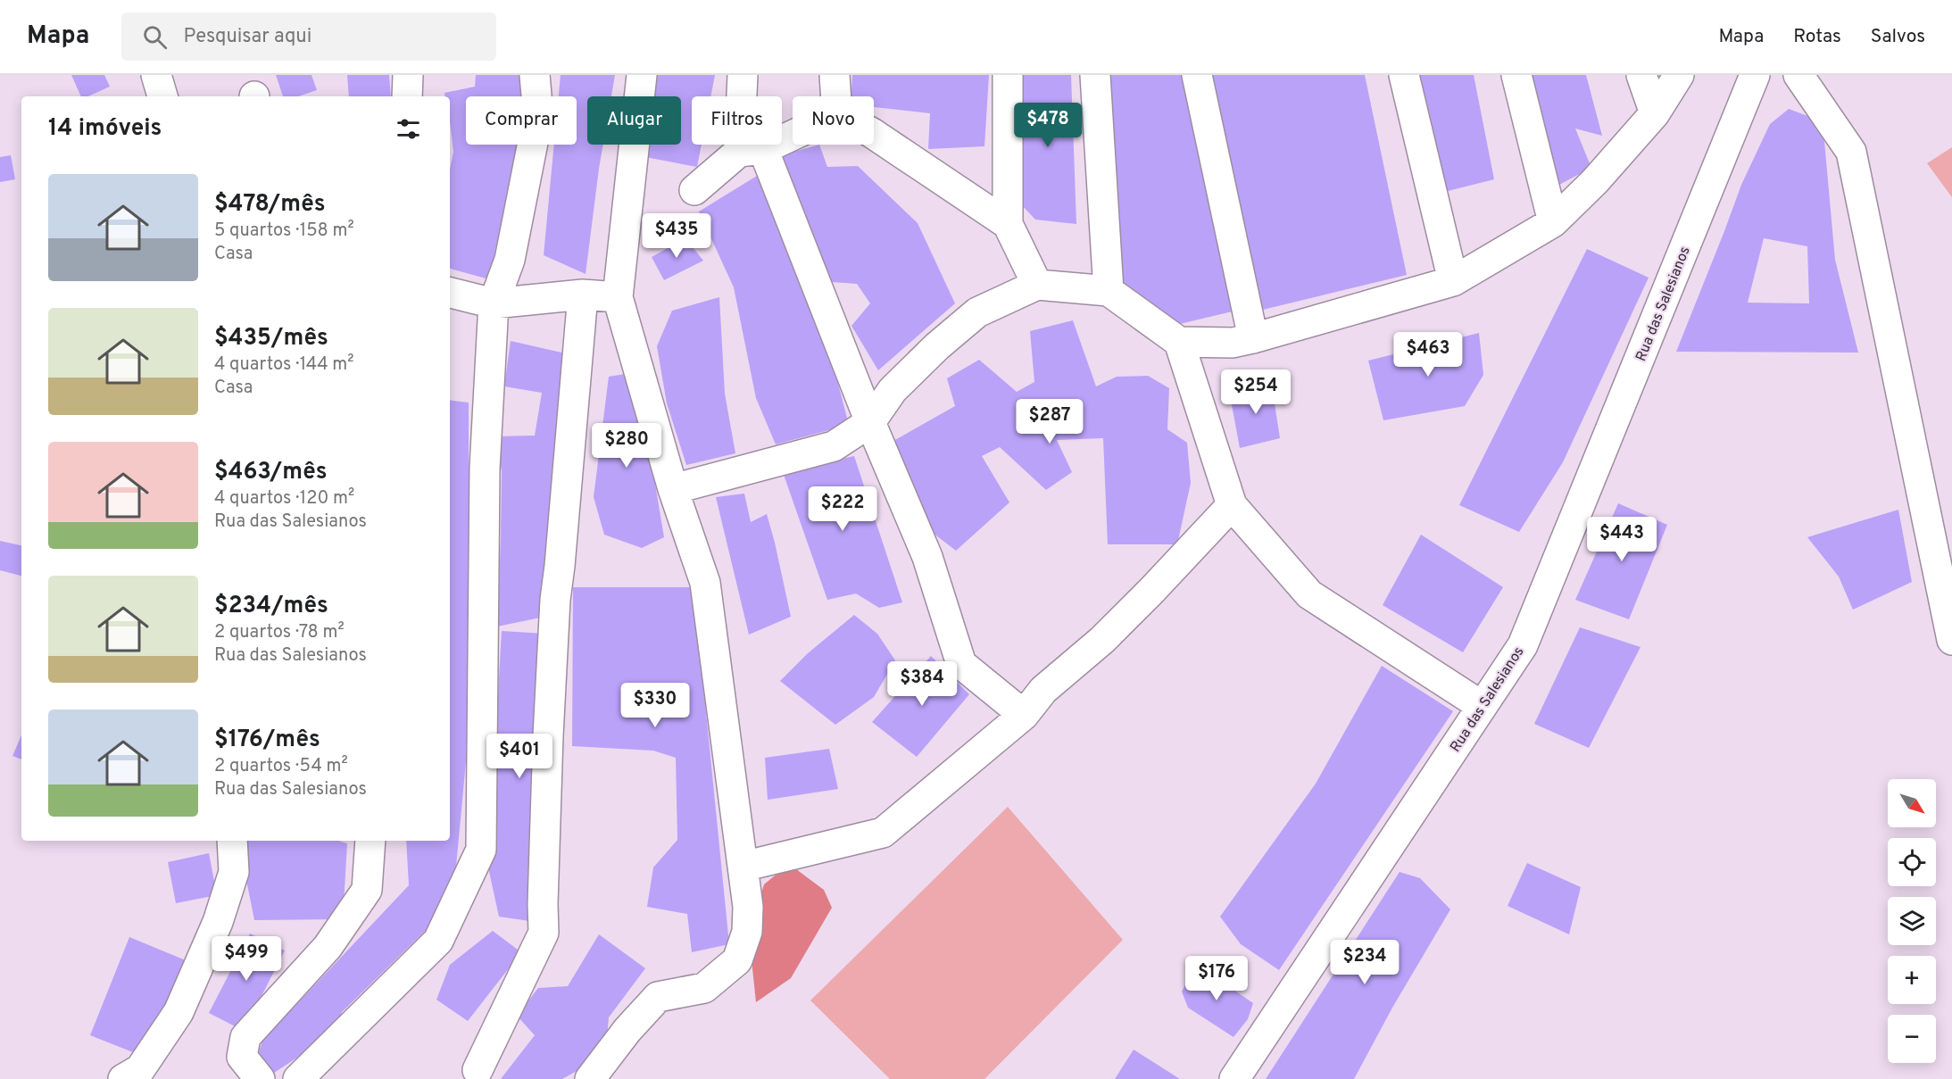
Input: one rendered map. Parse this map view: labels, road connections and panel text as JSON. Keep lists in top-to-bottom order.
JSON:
{
  "streets": {
    "street": ["Rua das Salesianos"]
  },
  "north": "bottom right",
  "page": {
    "header": "Mapa",
    "search": "Pesquisar aqui",
    "nav": ["Mapa", "Rotas", "Salvos"],
    "chip": [
      "Comprar",
      "Alugar",
      "Filtros",
      "Novo"
    ],
    "heading": "14 imóveis",
    "price": [
      "$478",
      "$435",
      "$463",
      "$254",
      "$287",
      "$280",
      "$222",
      "$443",
      "$384",
      "$330",
      "$401",
      "$499",
      "$234",
      "$176"
    ],
    "list": [
      {
        "name": "$478/mês",
        "note": "5 quartos · 158 m² · Casa"
      },
      {
        "name": "$435/mês",
        "note": "4 quartos · 144 m² · Casa"
      },
      {
        "name": "$463/mês",
        "note": "4 quartos · 120 m² · Rua das Salesianos"
      },
      {
        "name": "$234/mês",
        "note": "2 quartos · 78 m² · Rua das Salesianos"
      },
      {
        "name": "$176/mês",
        "note": "2 quartos · 54 m² · Rua das Salesianos"
      }
    ],
    "map_buttons": ["+", "−"]
  }
}
